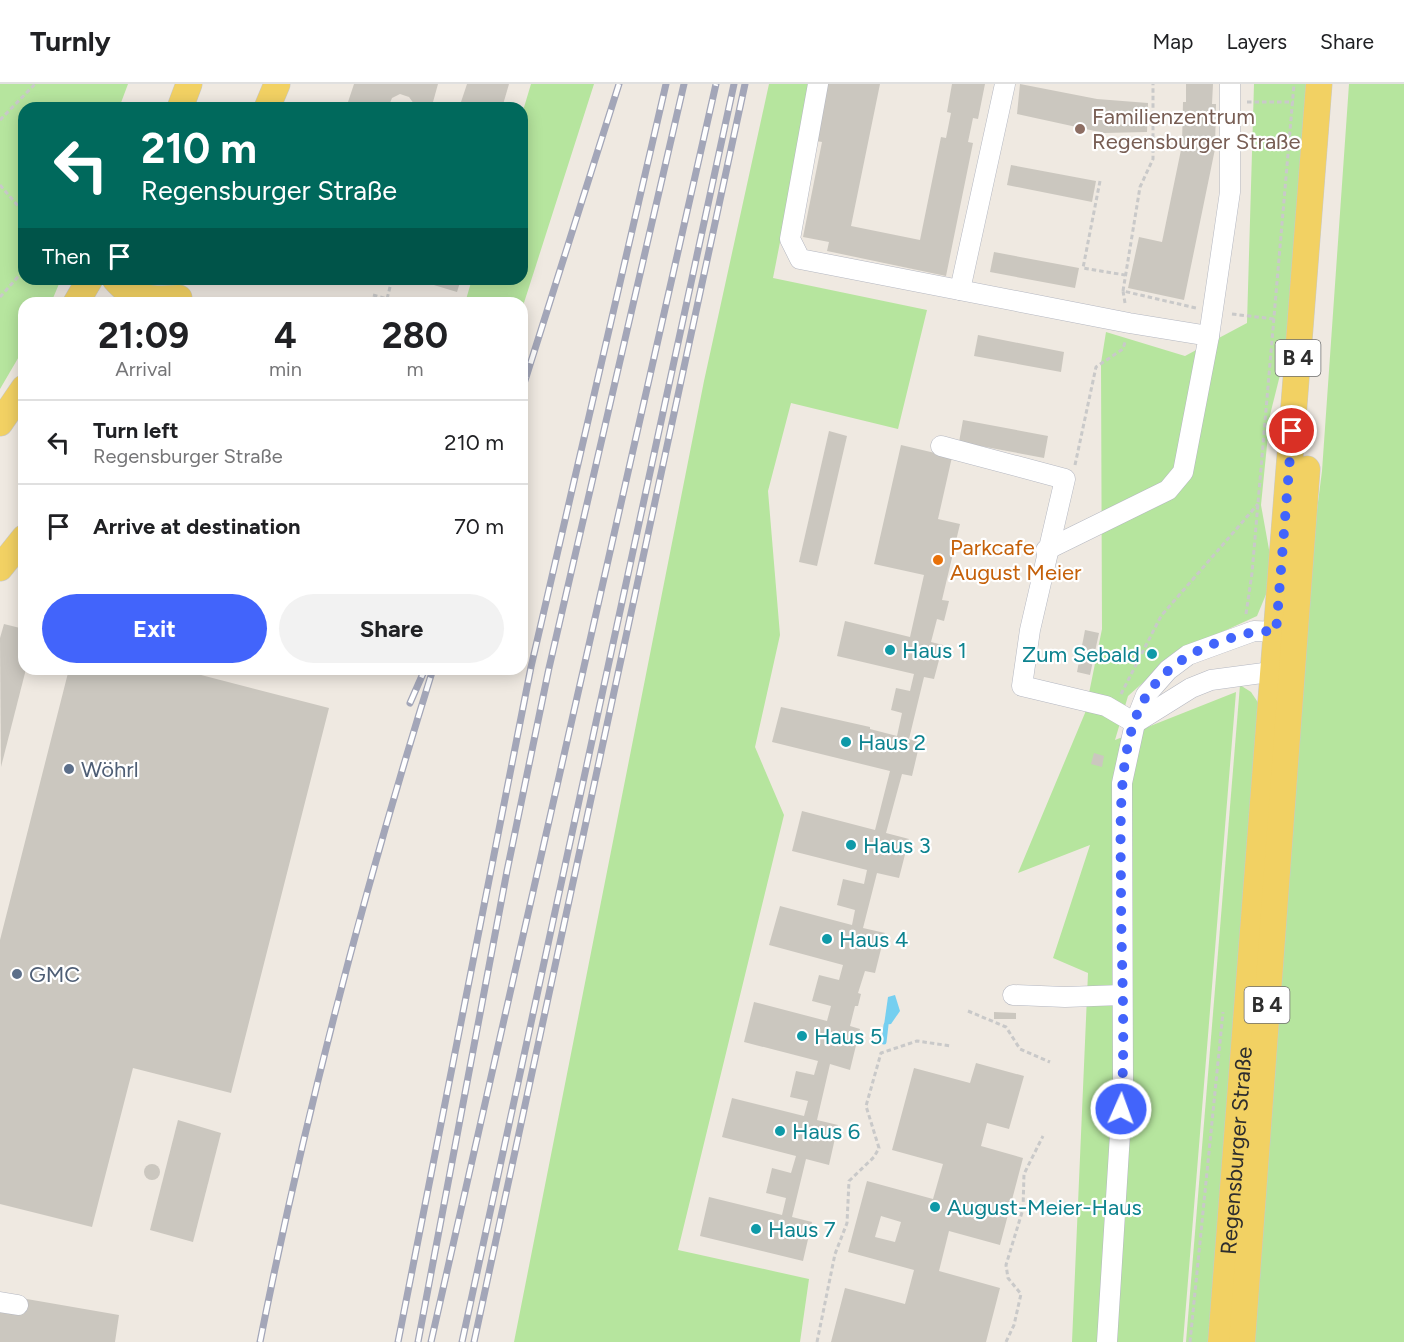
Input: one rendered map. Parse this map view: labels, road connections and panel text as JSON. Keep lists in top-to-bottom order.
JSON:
{
  "streets": {
    "main road": ["B 4", "Regensburger Straße"]
  },
  "crossings": [
    ["B 4", "Regensburger Straße"]
  ],
  "places": [
    "Familienzentrum Regensburger Straße",
    "Parkcafe August Meier",
    "Haus 1",
    "Zum Sebald",
    "Haus 2",
    "Wöhrl",
    "Haus 3",
    "Haus 4",
    "GMC",
    "Haus 5",
    "Haus 6",
    "August-Meier-Haus",
    "Haus 7"
  ],
  "page": {
    "header": "Turnly",
    "nav": ["Map", "Layers", "Share"],
    "turn": ["210 m", "Regensburger Straße"],
    "then": "Then",
    "eta": [
      "21:09",
      "Arrival",
      "4",
      "min",
      "280",
      "m"
    ],
    "list": [
      {
        "name": "Turn left",
        "note": "Regensburger Straße",
        "value": "210 m"
      },
      {
        "name": "Arrive at destination",
        "value": "70 m"
      }
    ],
    "buttons": ["Exit", "Share"]
  }
}
